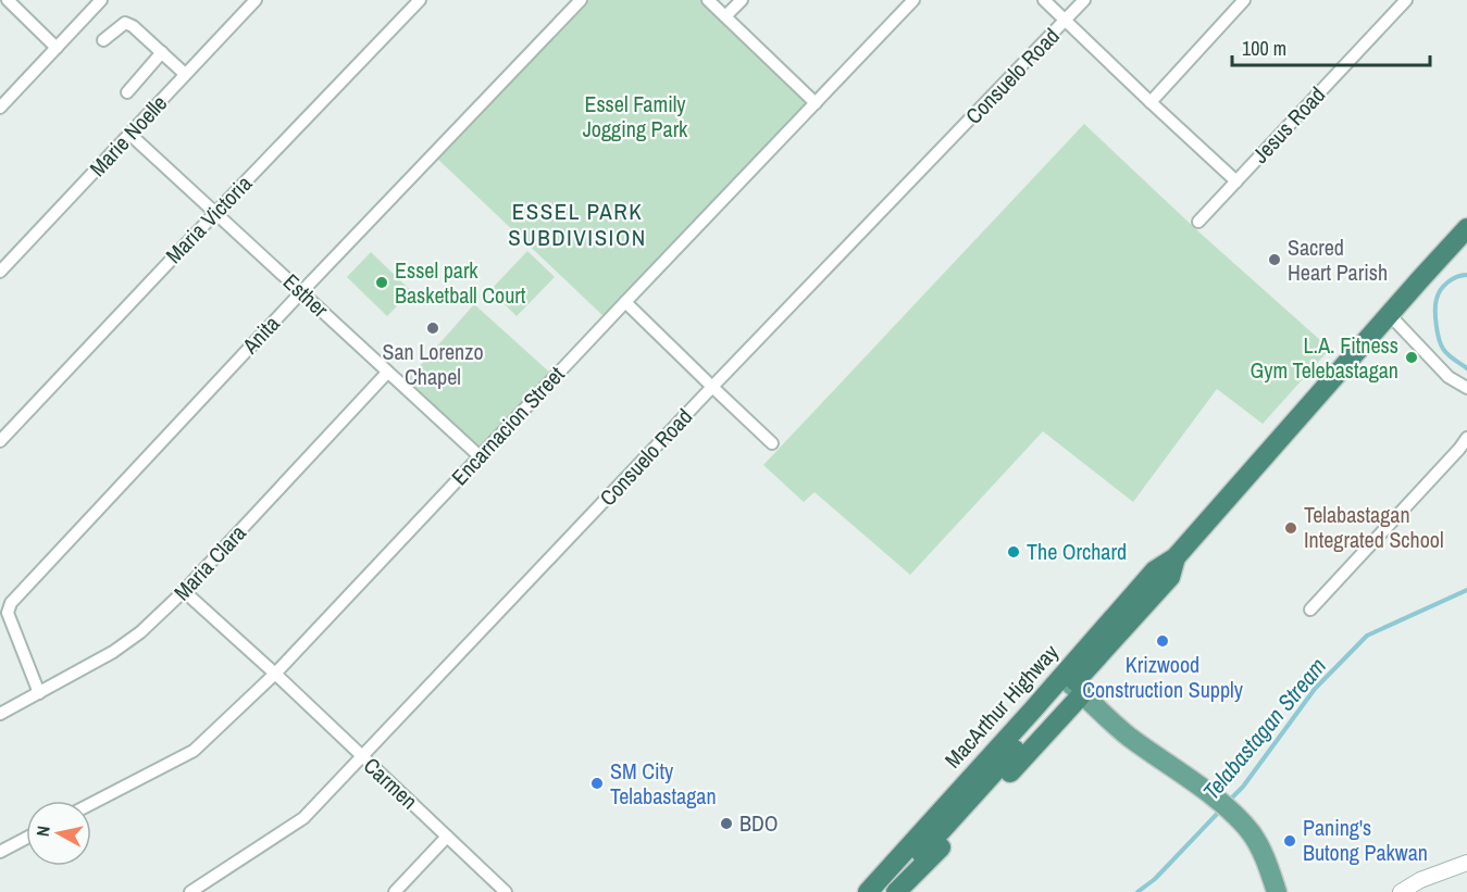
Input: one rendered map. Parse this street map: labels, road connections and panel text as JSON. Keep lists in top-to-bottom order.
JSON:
{
  "streets": {
    "highway": ["MacArthur Highway"],
    "street": [
      "Consuelo Road",
      "Jesus Road",
      "Marie Noelle",
      "Maria Victoria",
      "Esther",
      "Anita",
      "Encarnacion Street",
      "Maria Clara",
      "Carmen"
    ]
  },
  "crossings": [
    ["Consuelo Road", "Carmen"],
    ["Marie Noelle", "Esther"],
    ["Maria Victoria", "Esther"],
    ["Esther", "Anita"],
    ["Esther", "Encarnacion Street"],
    ["Esther", "Maria Clara"],
    ["Anita", "Maria Clara"],
    ["Encarnacion Street", "Carmen"],
    ["Maria Clara", "Carmen"]
  ],
  "districts": ["ESSEL PARK SUBDIVISION"],
  "water": ["Telabastagan Stream"],
  "parks": ["Essel Family Jogging Park"],
  "places": [
    "Sacred Heart Parish",
    "Essel park Basketball Court",
    "San Lorenzo Chapel",
    "L.A. Fitness Gym Telebastagan",
    "Telabastagan Integrated School",
    "The Orchard",
    "Krizwood Construction Supply",
    "SM City Telabastagan",
    "BDO",
    "Paning's Butong Pakwan"
  ],
  "scale_bar": "100 m",
  "north": "left"
}
